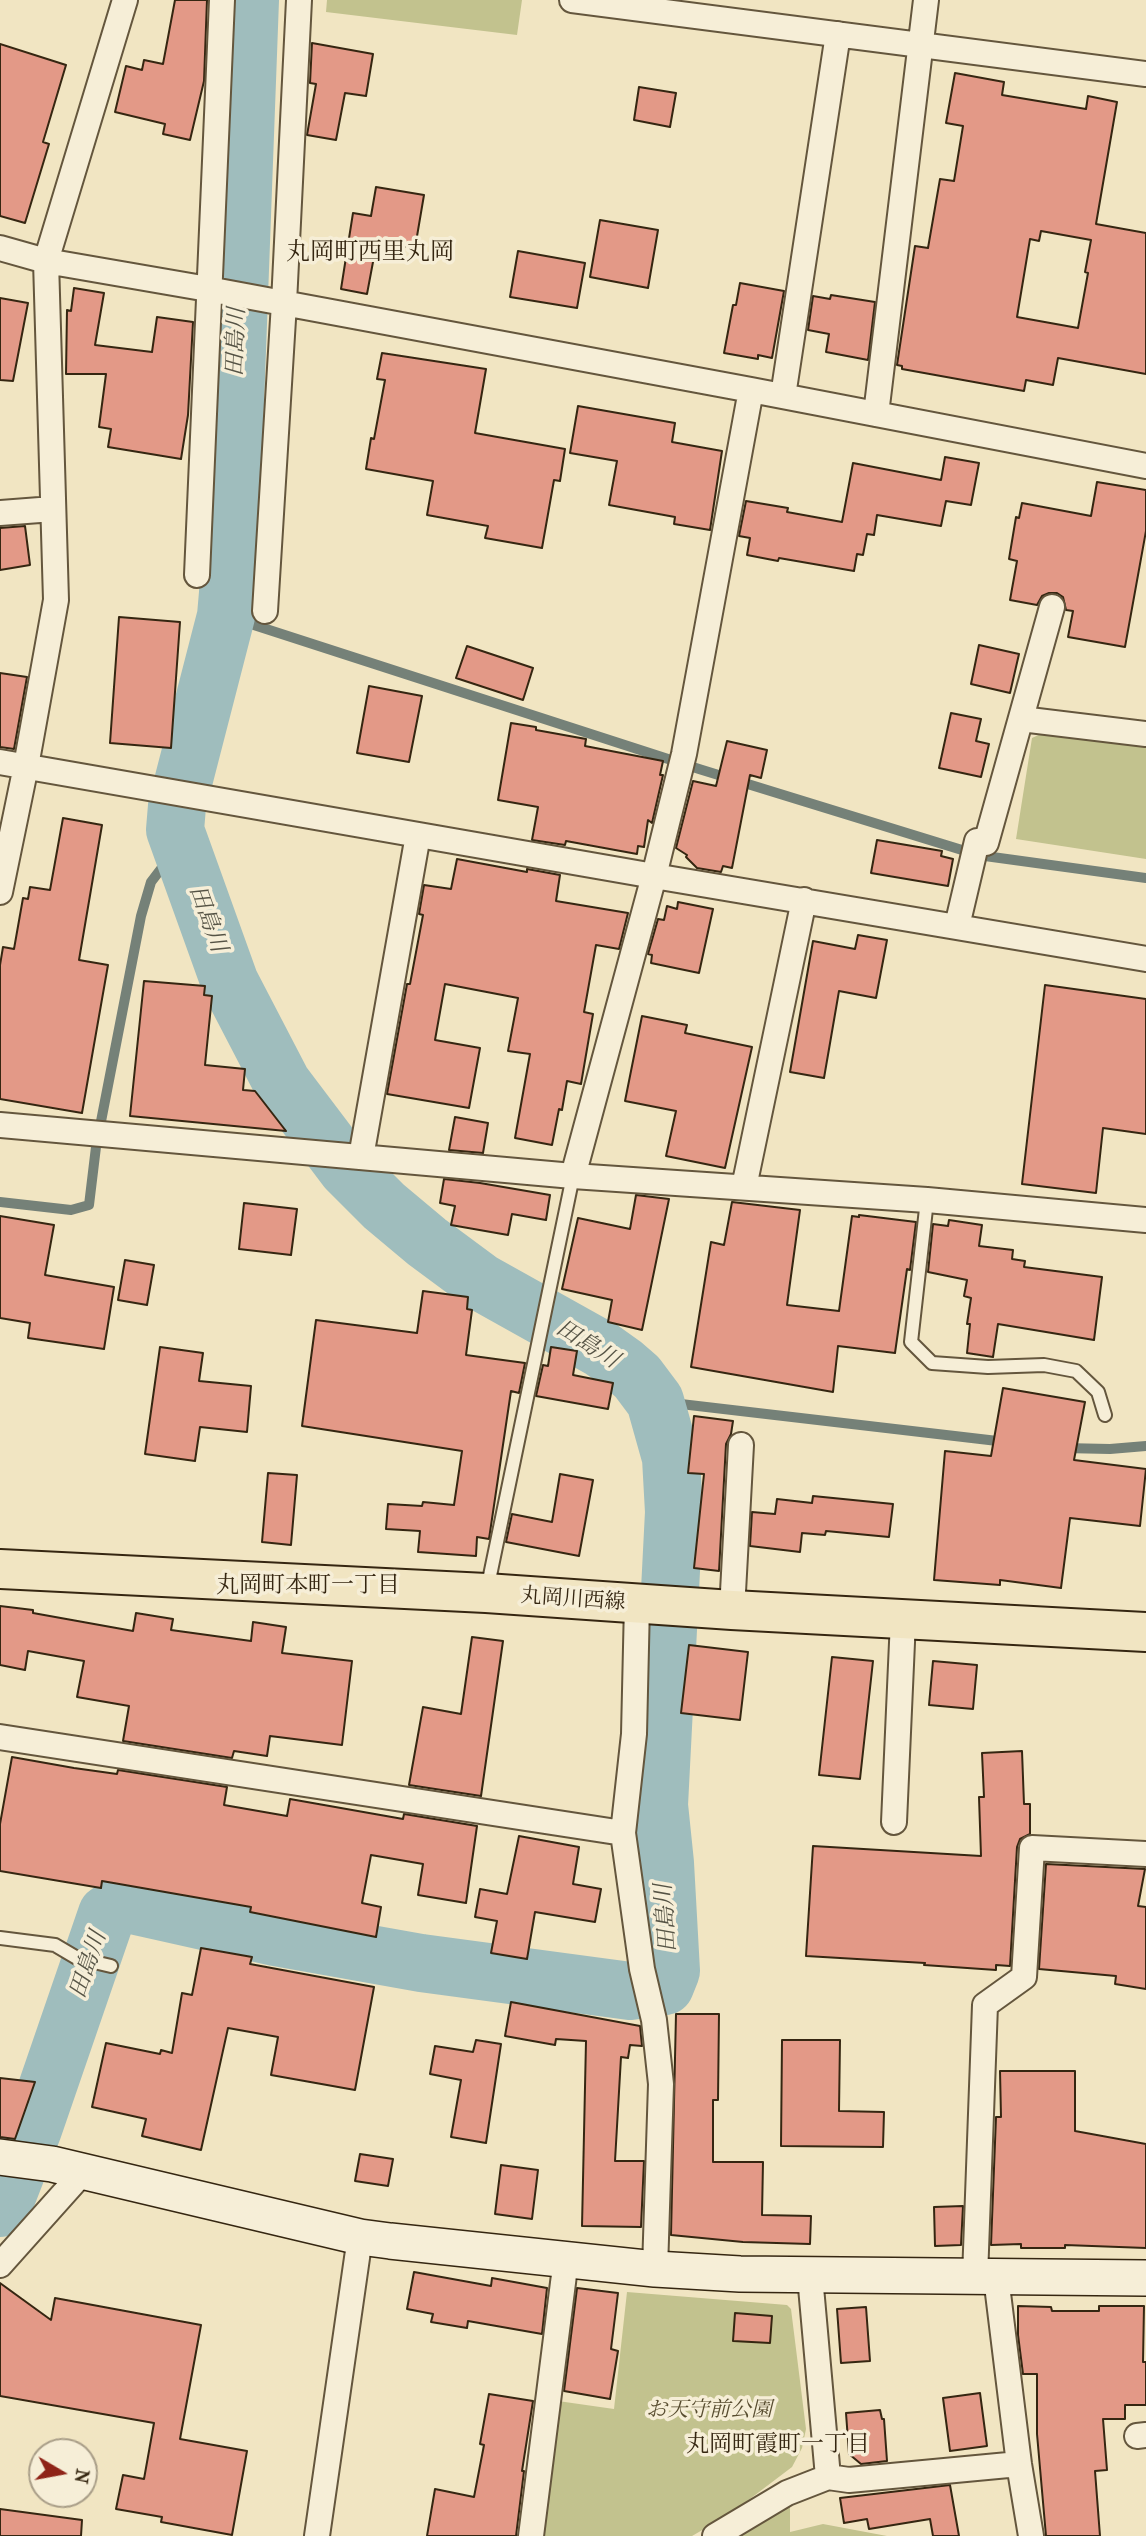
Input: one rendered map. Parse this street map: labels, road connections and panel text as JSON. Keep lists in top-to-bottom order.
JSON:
{
  "streets": {
    "main road": ["丸岡川西線"]
  },
  "districts": ["丸岡町西里丸岡", "丸岡町本町一丁目", "丸岡町霞町一丁目"],
  "water": ["田島川"],
  "parks": ["お天守前公園"],
  "north": "right"
}
